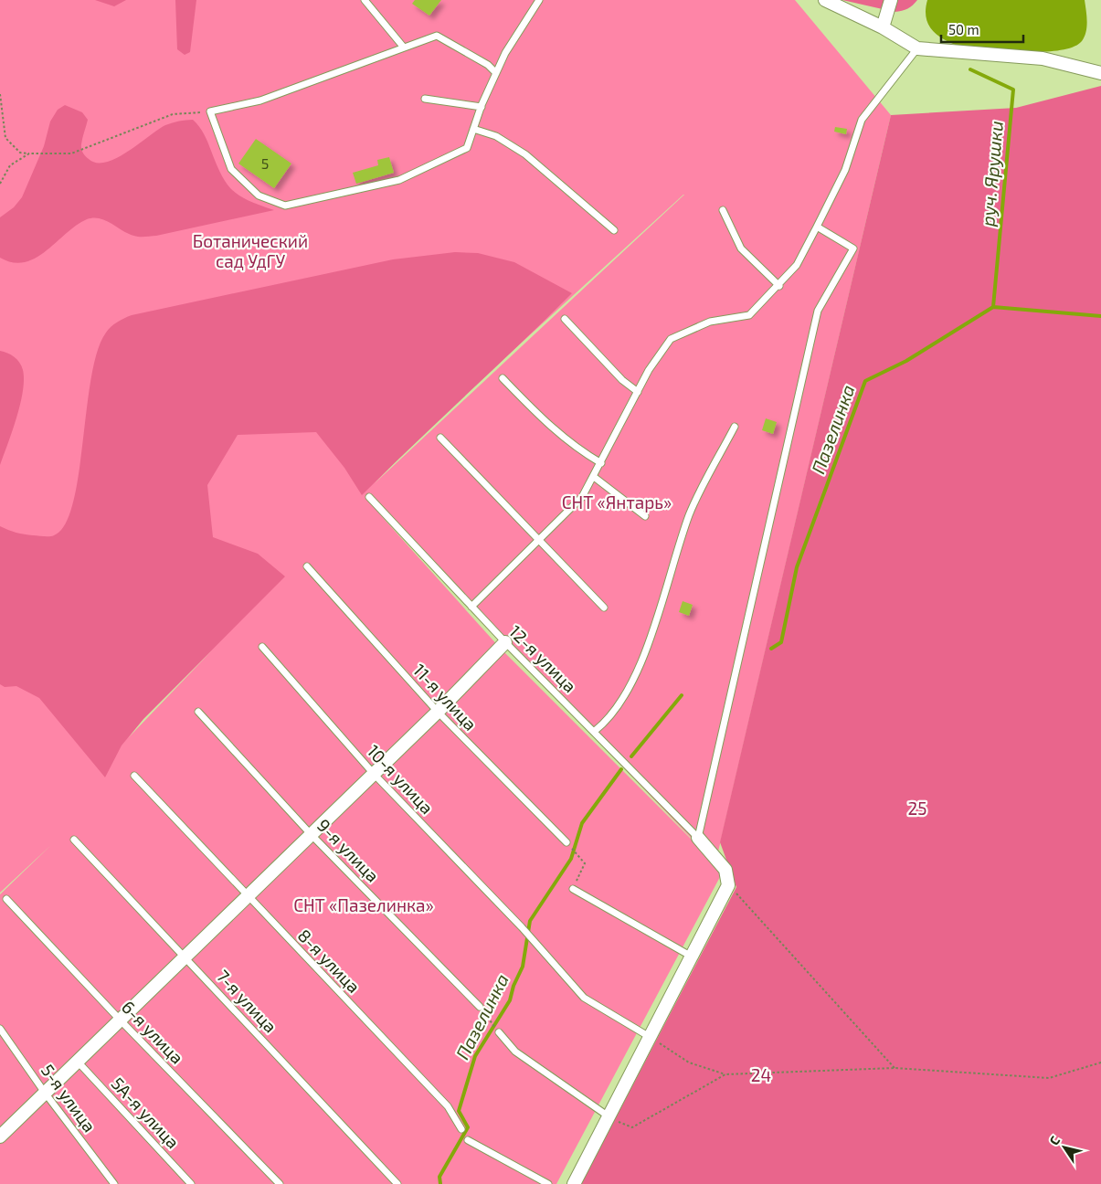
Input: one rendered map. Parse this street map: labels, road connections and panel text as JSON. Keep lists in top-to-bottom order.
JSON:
{
  "streets": {
    "lane": [
      "12-я улица",
      "11-я улица",
      "10-я улица",
      "9-я улица",
      "8-я улица",
      "7-я улица",
      "6-я улица",
      "5-я улица",
      "5А-я улица"
    ]
  },
  "water": ["руч. Ярушки", "Пазелинка"],
  "parks": [
    "Ботанический сад УдГУ",
    "СНТ «Янтарь»",
    "25",
    "СНТ «Пазелинка»",
    "24"
  ],
  "house_numbers": ["5"],
  "scale_bar": "50 m",
  "north": "top left"
}
